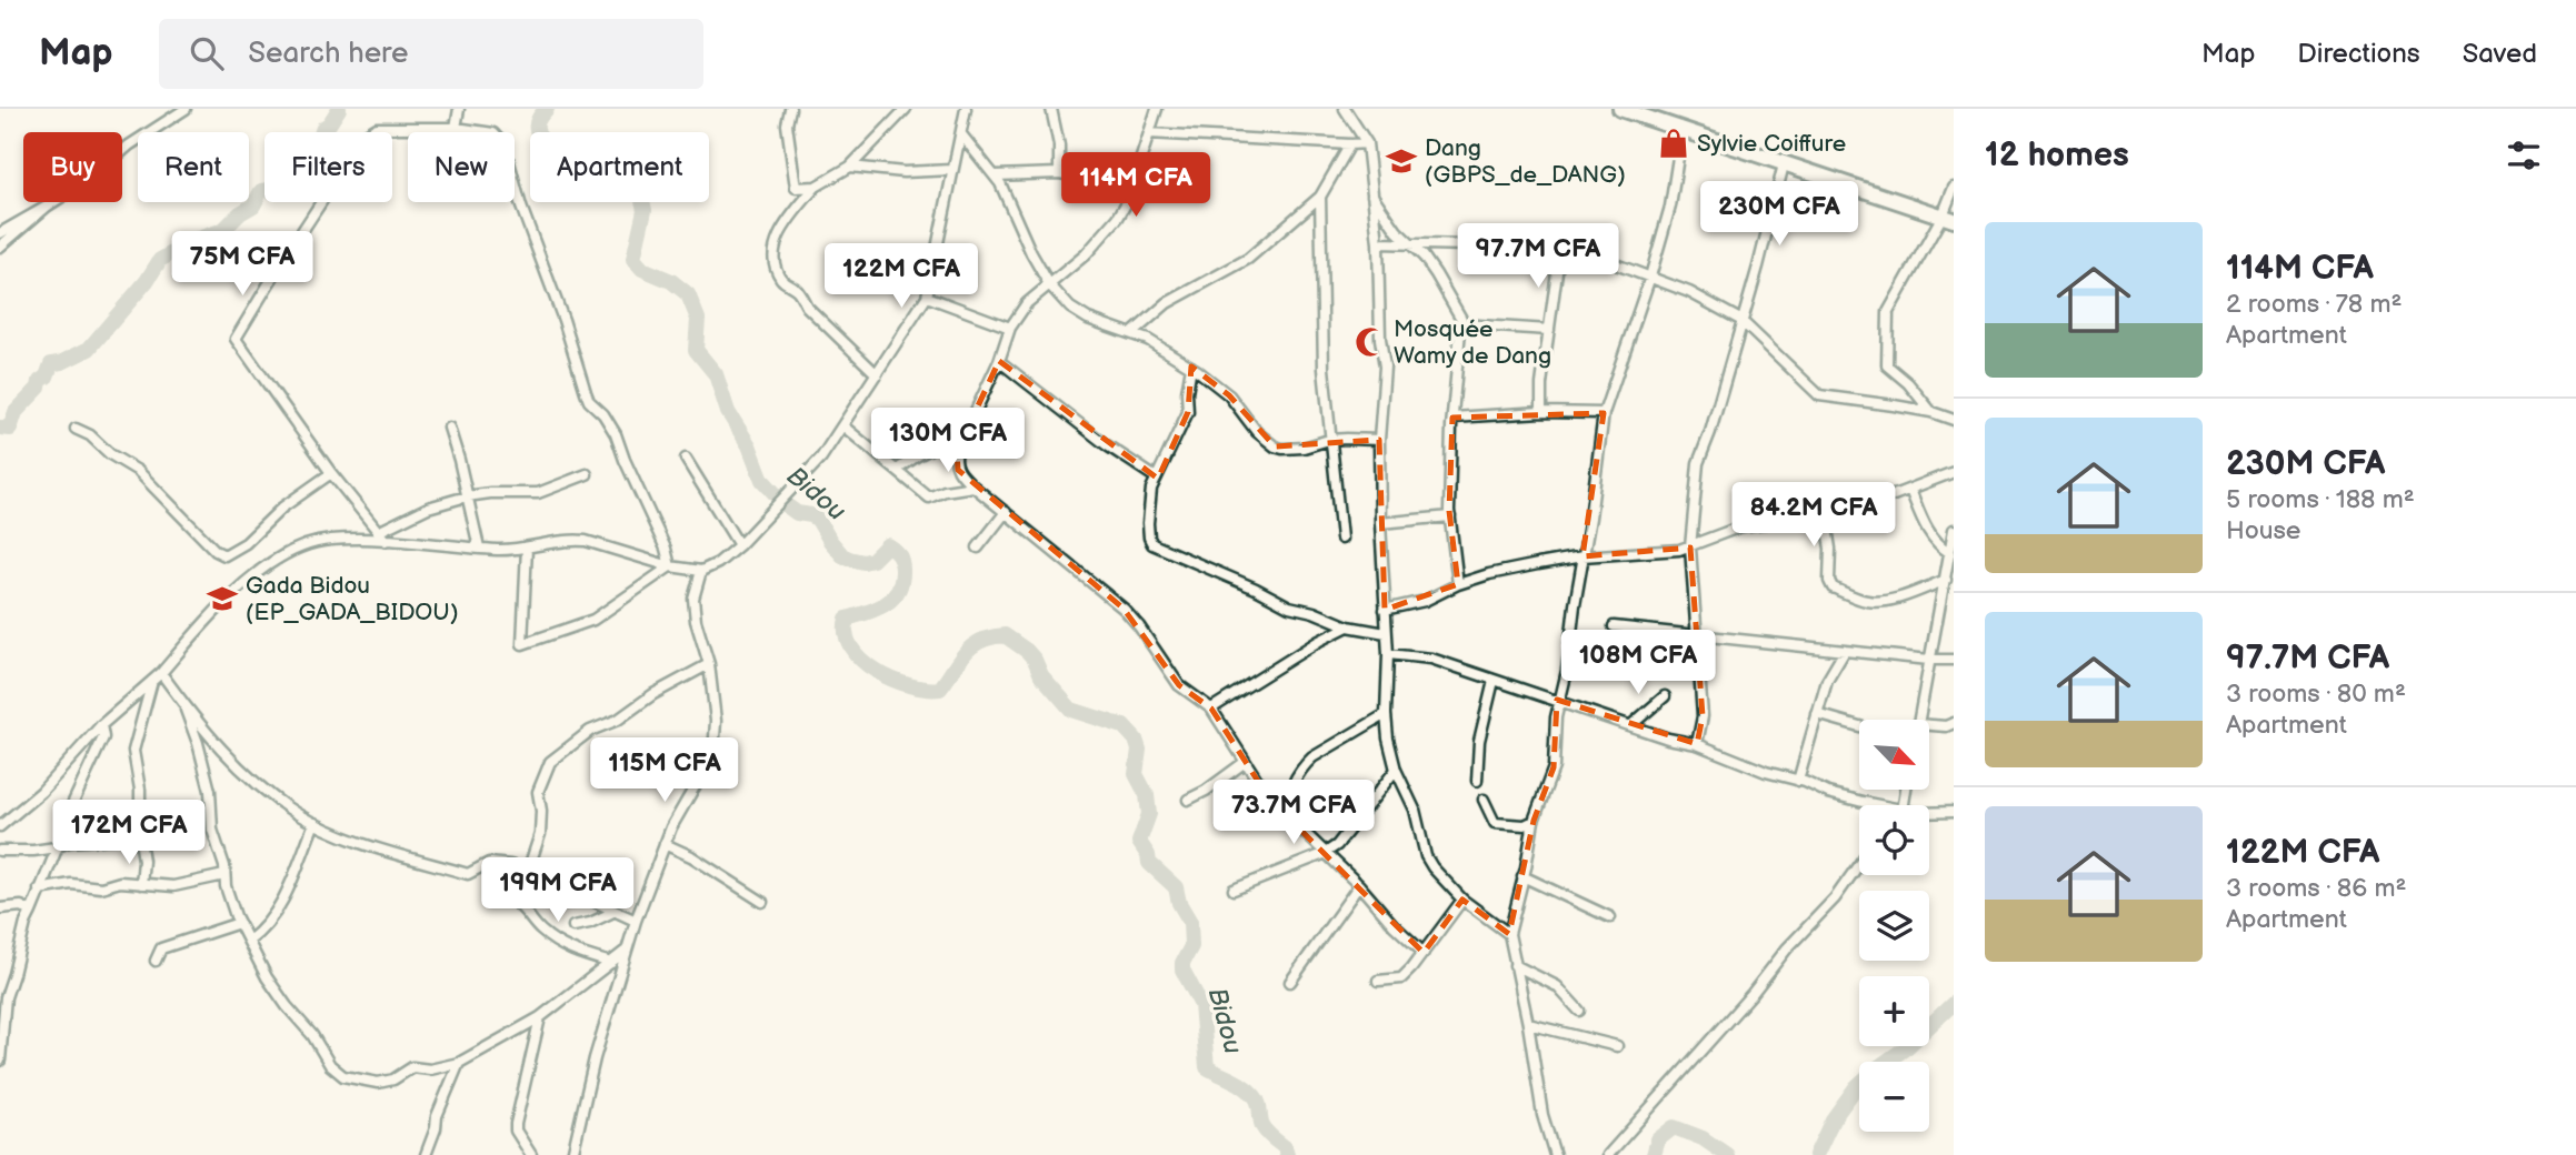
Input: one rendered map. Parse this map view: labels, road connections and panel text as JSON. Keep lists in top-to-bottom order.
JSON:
{
  "water": ["Bidou"],
  "places": {
    "shop": ["Sylvie Coiffure"],
    "school or university": ["Dang (GBPS_de_DANG)", "Gada Bidou (EP_GADA_BIDOU)"],
    "mosque": ["Mosquée Wamy de Dang"]
  },
  "north": "bottom right",
  "page": {
    "header": "Map",
    "search": "Search here",
    "nav": ["Map", "Directions", "Saved"],
    "heading": "12 homes",
    "chip": [
      "Buy",
      "Rent",
      "Filters",
      "New",
      "Apartment"
    ],
    "price": [
      "114M CFA",
      "230M CFA",
      "97.7M CFA",
      "75M CFA",
      "122M CFA",
      "130M CFA",
      "84.2M CFA",
      "108M CFA",
      "115M CFA",
      "73.7M CFA",
      "172M CFA",
      "199M CFA"
    ],
    "list": [
      {
        "name": "114M CFA",
        "note": "2 rooms · 78 m² · Apartment"
      },
      {
        "name": "230M CFA",
        "note": "5 rooms · 188 m² · House"
      },
      {
        "name": "97.7M CFA",
        "note": "3 rooms · 80 m² · Apartment"
      },
      {
        "name": "122M CFA",
        "note": "3 rooms · 86 m² · Apartment"
      }
    ],
    "map_buttons": ["+", "−"]
  }
}
